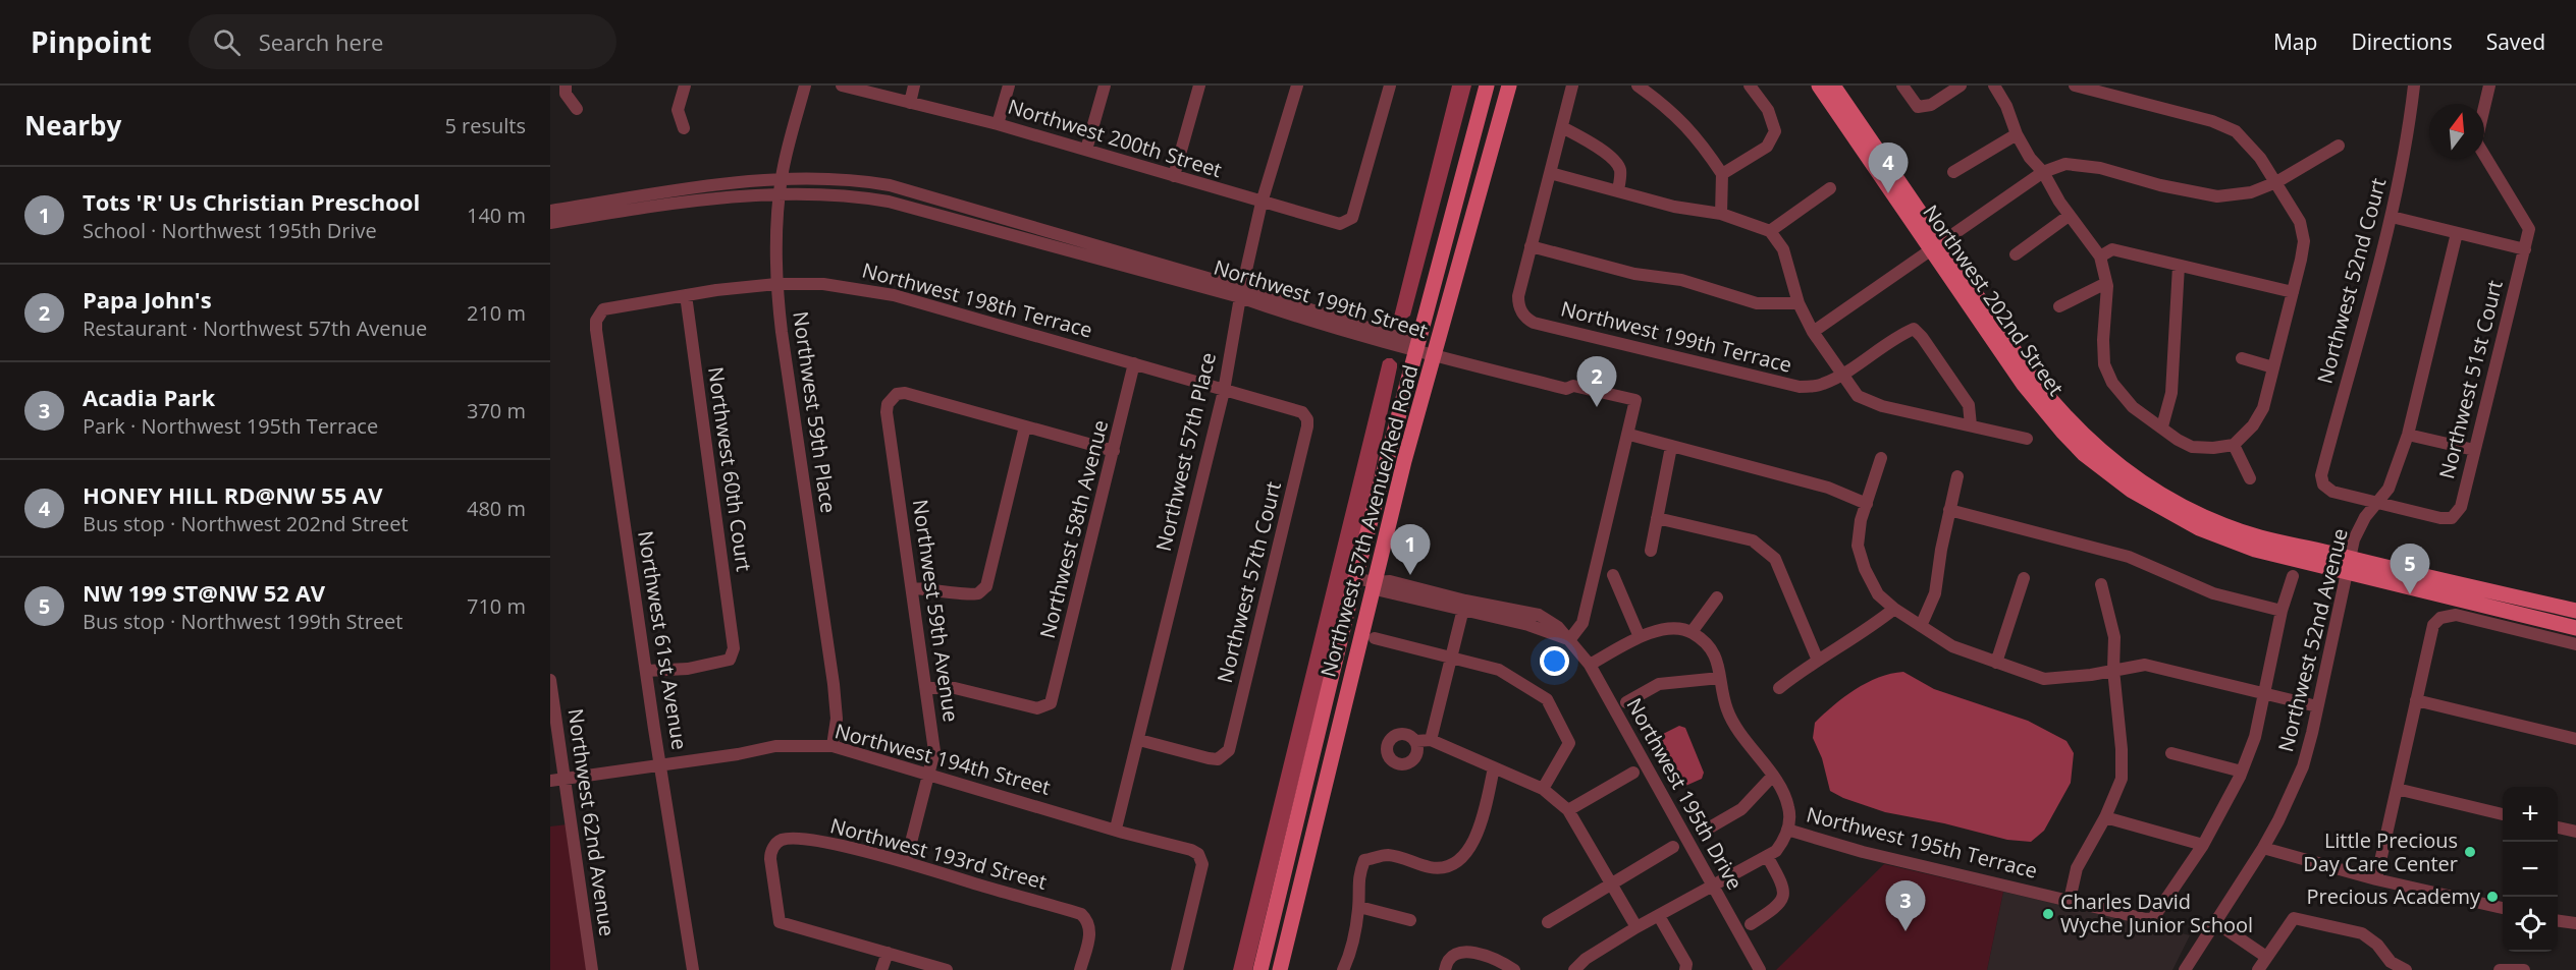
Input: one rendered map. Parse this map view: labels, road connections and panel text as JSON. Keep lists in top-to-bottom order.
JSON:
{
  "streets": {
    "main road": ["Northwest 202nd Street", "Northwest 57th Avenue/Red Road"],
    "street": [
      "Northwest 200th Street",
      "Northwest 52nd Court",
      "Northwest 199th Street",
      "Northwest 198th Terrace",
      "Northwest 199th Terrace",
      "Northwest 51st Court",
      "Northwest 59th Place",
      "Northwest 57th Place",
      "Northwest 60th Court",
      "Northwest 58th Avenue",
      "Northwest 57th Court",
      "Northwest 59th Avenue",
      "Northwest 61st Avenue",
      "Northwest 52nd Avenue",
      "Northwest 194th Street",
      "Northwest 195th Drive",
      "Northwest 62nd Avenue",
      "Northwest 195th Terrace",
      "Northwest 193rd Street"
    ]
  },
  "crossings": [
    ["Northwest 200th Street", "Northwest 57th Place"],
    ["Northwest 52nd Court", "Northwest 51st Court"],
    ["Northwest 52nd Court", "Northwest 52nd Avenue"],
    ["Northwest 199th Street", "Northwest 59th Place"],
    ["Northwest 199th Street", "Northwest 57th Place"],
    ["Northwest 199th Street", "Northwest 57th Avenue/Red Road"],
    ["Northwest 199th Street", "Northwest 195th Drive"],
    ["Northwest 198th Terrace", "Northwest 59th Place"],
    ["Northwest 198th Terrace", "Northwest 57th Place"],
    ["Northwest 198th Terrace", "Northwest 60th Court"],
    ["Northwest 198th Terrace", "Northwest 58th Avenue"],
    ["Northwest 198th Terrace", "Northwest 57th Court"],
    ["Northwest 198th Terrace", "Northwest 61st Avenue"],
    ["Northwest 202nd Street", "Northwest 52nd Avenue"],
    ["Northwest 51st Court", "Northwest 52nd Avenue"],
    ["Northwest 59th Place", "Northwest 194th Street"],
    ["Northwest 57th Place", "Northwest 57th Court"],
    ["Northwest 57th Place", "Northwest 194th Street"],
    ["Northwest 60th Court", "Northwest 61st Avenue"],
    ["Northwest 57th Avenue/Red Road", "Northwest 195th Drive"],
    ["Northwest 58th Avenue", "Northwest 59th Avenue"],
    ["Northwest 59th Avenue", "Northwest 194th Street"],
    ["Northwest 59th Avenue", "Northwest 193rd Street"],
    ["Northwest 61st Avenue", "Northwest 194th Street"],
    ["Northwest 194th Street", "Northwest 62nd Avenue"]
  ],
  "places": ["Little Precious Day Care Center", "Precious Academy", "Charles David Wyche Junior School"],
  "north": "top",
  "page": {
    "header": "Pinpoint",
    "search": "Search here",
    "nav": ["Map", "Directions", "Saved"],
    "heading": ["Nearby", "5 results"],
    "pins": [
      "4",
      "2",
      "1",
      "5",
      "3"
    ],
    "list": [
      {
        "mark": "1",
        "name": "Tots 'R' Us Christian Preschool",
        "note": "School · Northwest 195th Drive",
        "value": "140 m"
      },
      {
        "mark": "2",
        "name": "Papa John's",
        "note": "Restaurant · Northwest 57th Avenue",
        "value": "210 m"
      },
      {
        "mark": "3",
        "name": "Acadia Park",
        "note": "Park · Northwest 195th Terrace",
        "value": "370 m"
      },
      {
        "mark": "4",
        "name": "HONEY HILL RD@NW 55 AV",
        "note": "Bus stop · Northwest 202nd Street",
        "value": "480 m"
      },
      {
        "mark": "5",
        "name": "NW 199 ST@NW 52 AV",
        "note": "Bus stop · Northwest 199th Street",
        "value": "710 m"
      }
    ],
    "map_buttons": ["+", "−"]
  }
}
